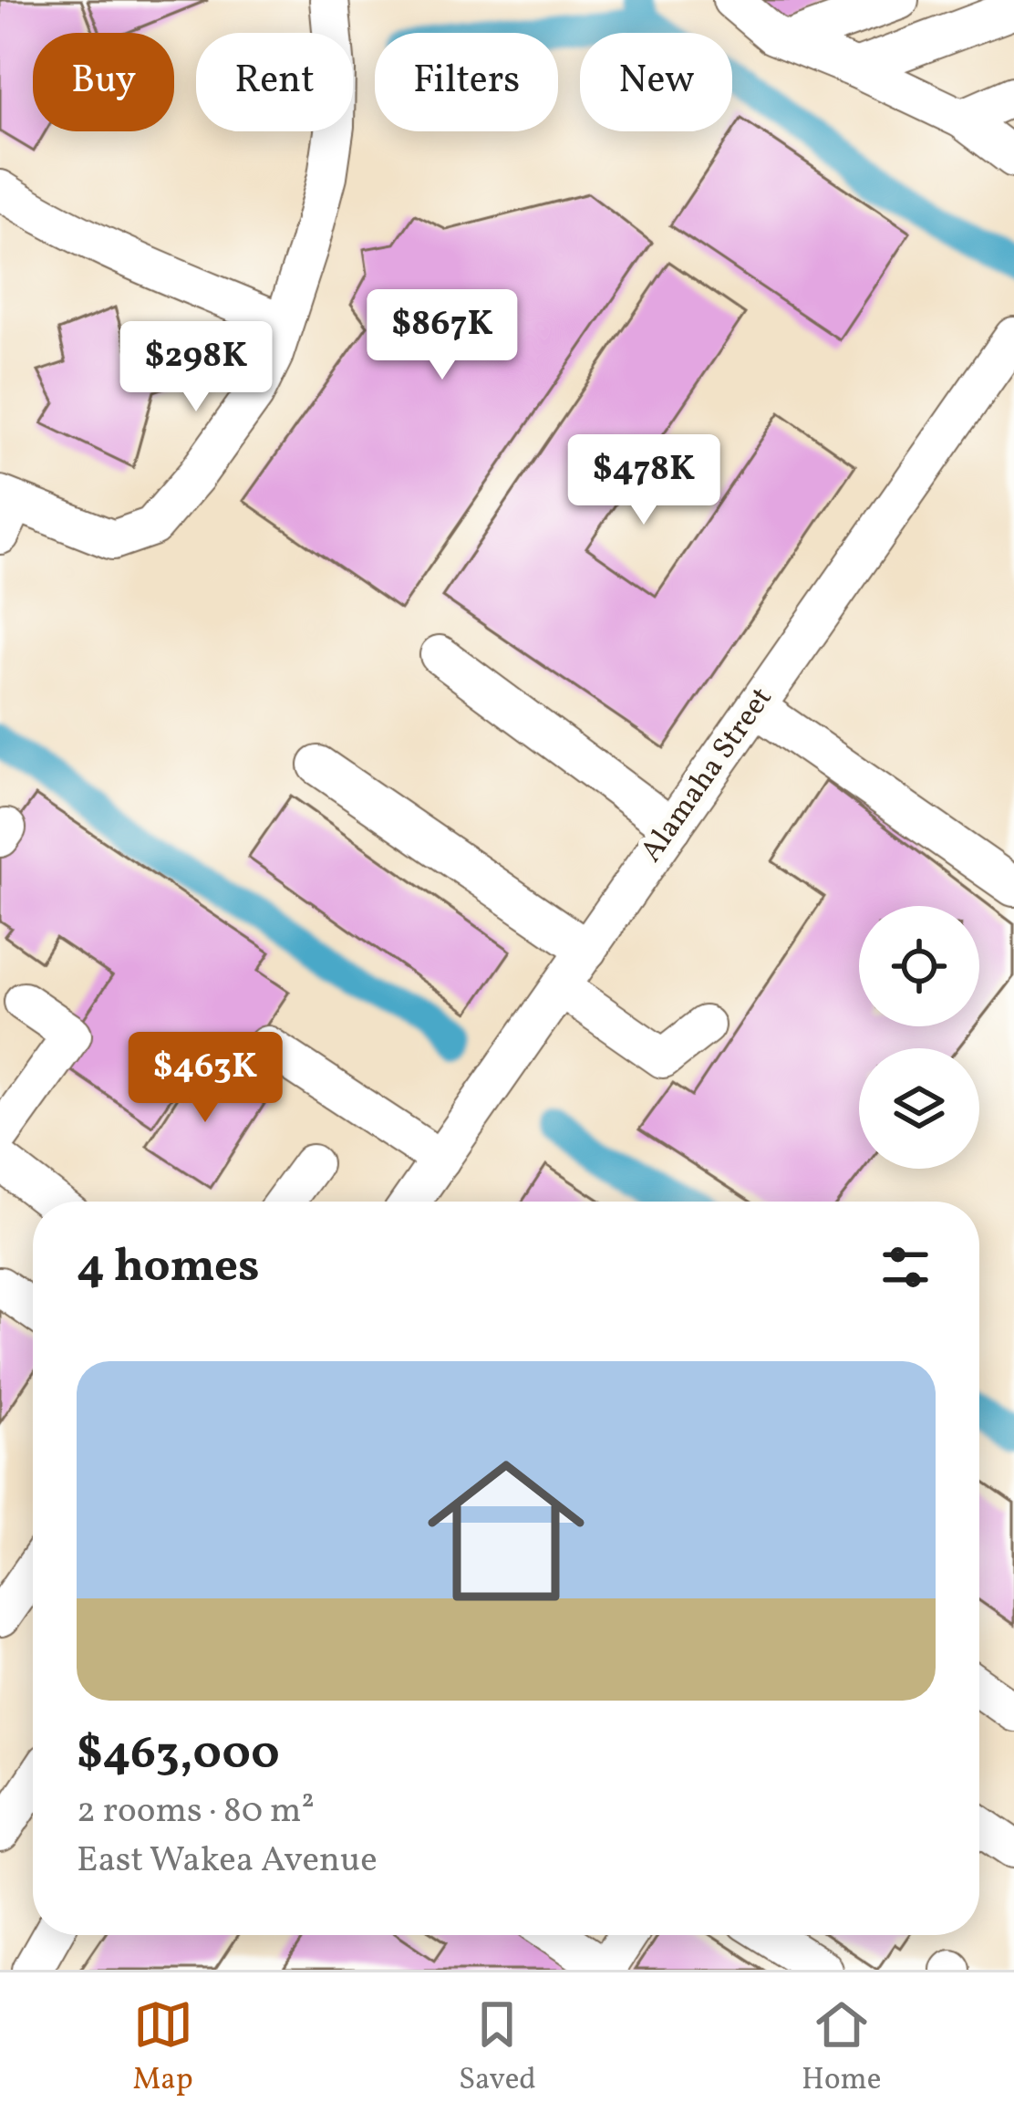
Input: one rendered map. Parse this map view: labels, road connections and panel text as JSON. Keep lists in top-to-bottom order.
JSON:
{
  "streets": {
    "street": ["Alamaha Street"]
  },
  "page": {
    "chip": [
      "Buy",
      "Rent",
      "Filters",
      "New"
    ],
    "price": [
      "$867K",
      "$298K",
      "$478K",
      "$463K"
    ],
    "heading": "4 homes",
    "list": [
      {
        "name": "$463,000",
        "note": "2 rooms · 80 m² · East Wakea Avenue"
      }
    ],
    "tabs": ["Map", "Saved", "Home"]
  }
}
